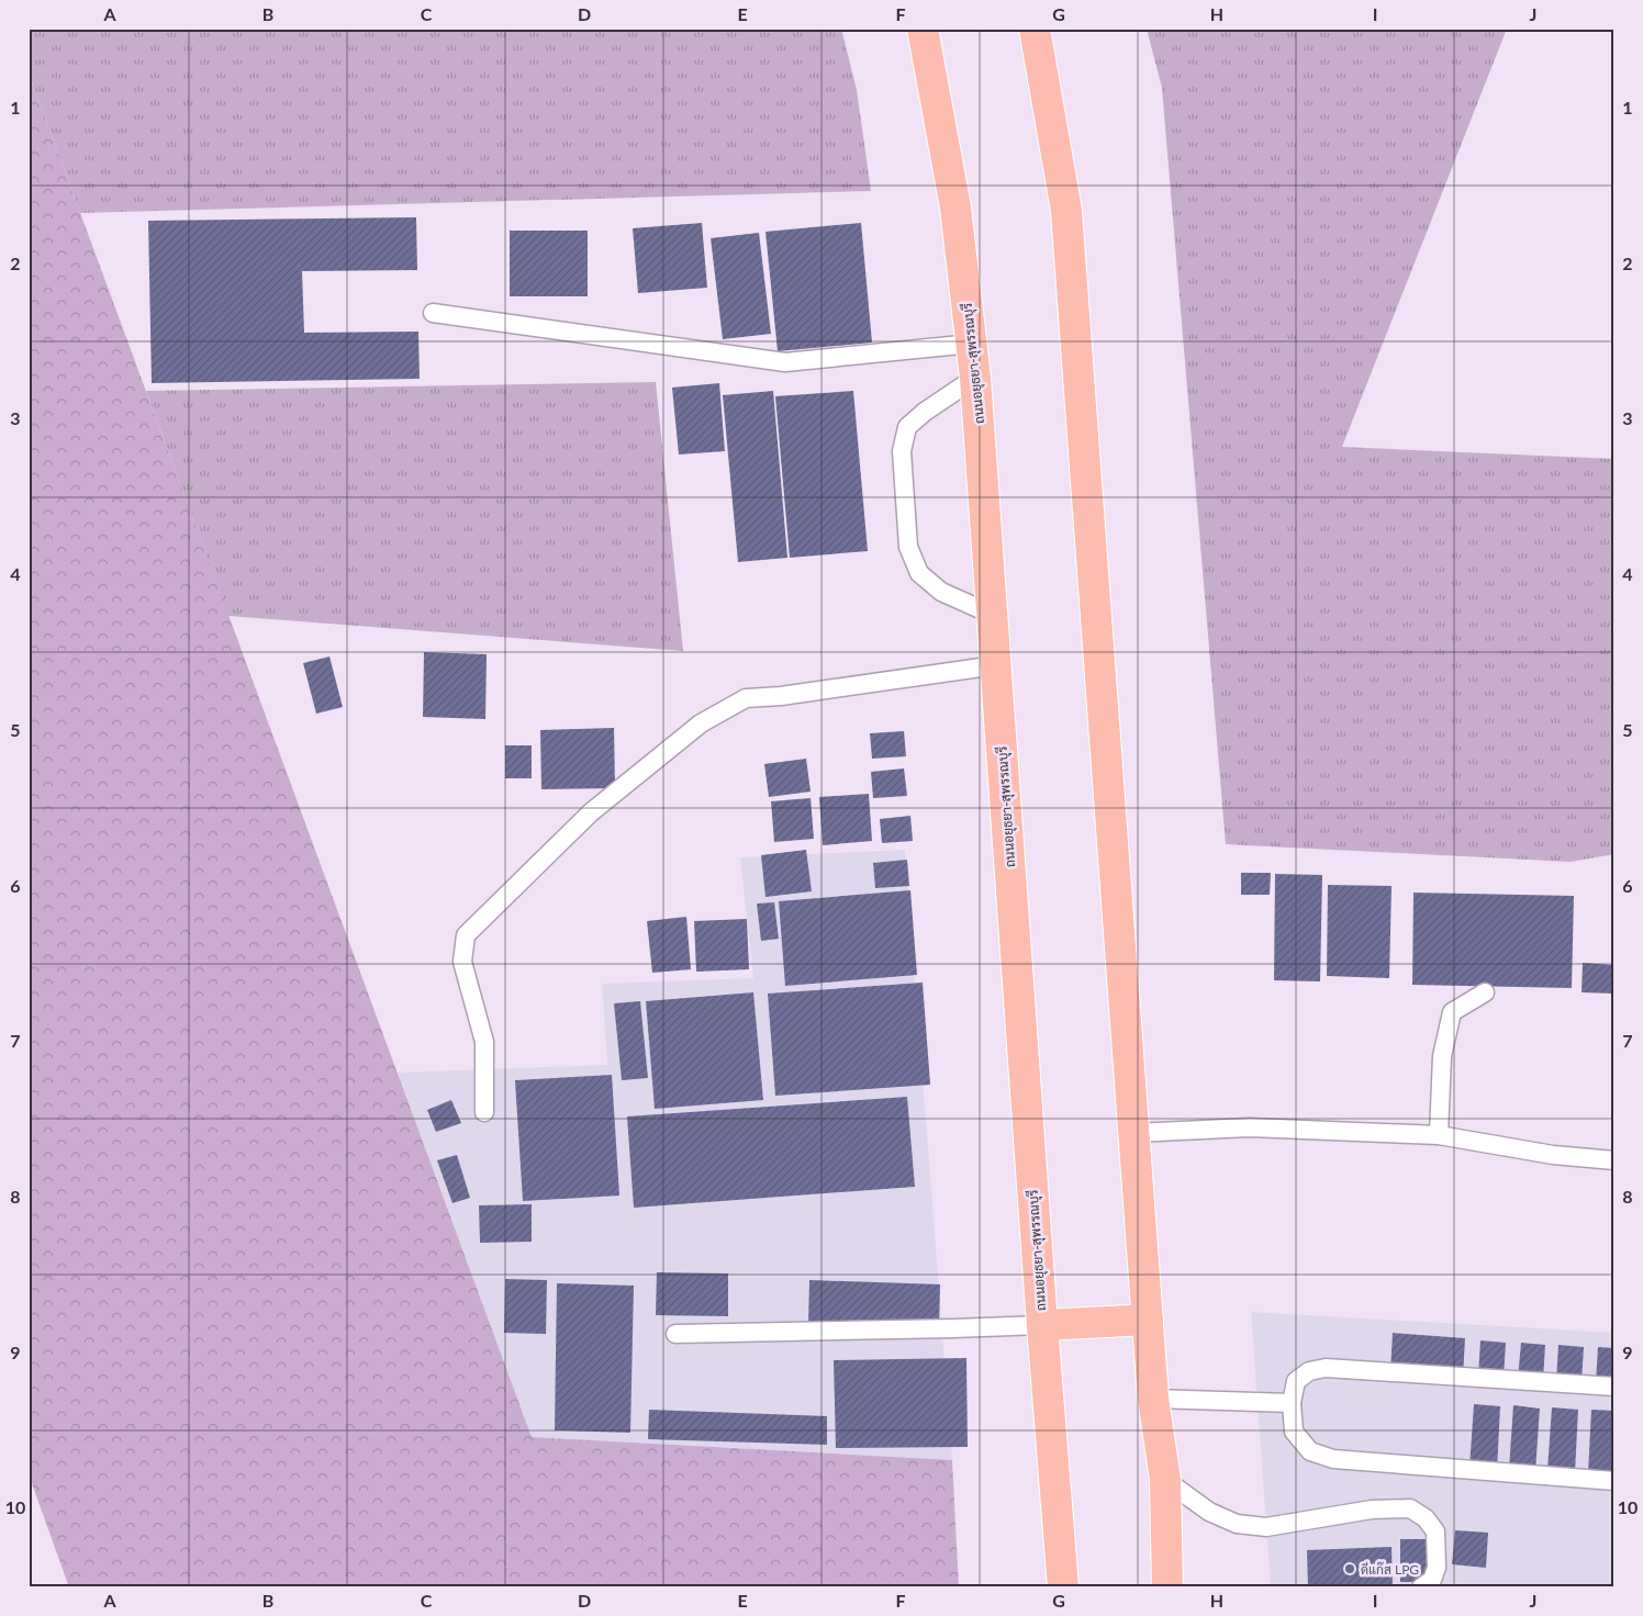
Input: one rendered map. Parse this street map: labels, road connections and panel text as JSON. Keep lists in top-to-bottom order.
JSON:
{
  "streets": {
    "main road": ["ถนนอยุธยา-สุพรรณบุรี"]
  },
  "places": ["ดีแก๊ส LPG"],
  "grid": {
    "columns": [
      "A",
      "B",
      "C",
      "D",
      "E",
      "F",
      "G",
      "H",
      "I",
      "J"
    ],
    "rows": [
      "1",
      "2",
      "3",
      "4",
      "5",
      "6",
      "7",
      "8",
      "9",
      "10"
    ]
  }
}
